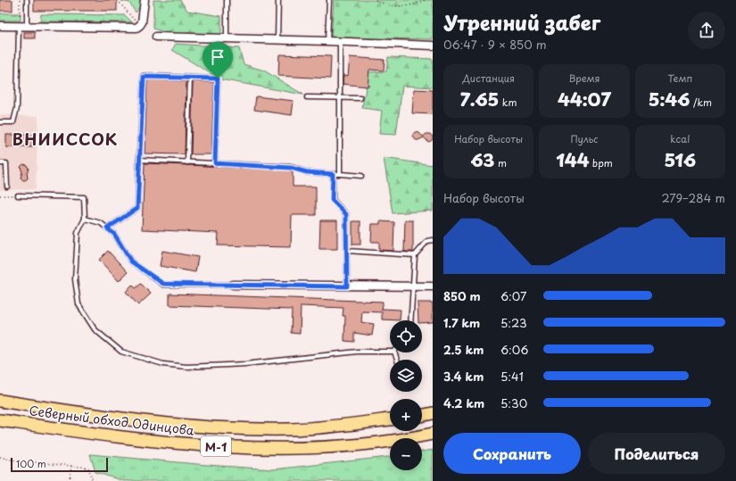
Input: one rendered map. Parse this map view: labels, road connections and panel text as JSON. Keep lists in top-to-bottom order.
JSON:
{
  "streets": {
    "highway": ["Северный обход Одинцова", "М-1"]
  },
  "districts": ["ВНИИССОК"],
  "scale_bar": "100 m",
  "page": {
    "heading": ["Утренний забег", "06:47 · 9 × 850 m"],
    "stats": [
      ["Дистанция", "7.65 km"],
      ["Время", "44:07"],
      ["Темп", "5:46 /km"],
      ["Набор высоты", "63 m"],
      ["Пульс", "144 bpm"],
      ["kcal", "516"]
    ],
    "chart": ["Набор высоты", "279–284 m"],
    "list": [
      {
        "name": "850 m",
        "note": "6:07"
      },
      {
        "name": "1.7 km",
        "note": "5:23"
      },
      {
        "name": "2.5 km",
        "note": "6:06"
      },
      {
        "name": "3.4 km",
        "note": "5:41"
      },
      {
        "name": "4.2 km",
        "note": "5:30"
      }
    ],
    "map_buttons": ["+", "−"],
    "buttons": ["Сохранить", "Поделиться"],
    "scale": "100 m"
  }
}
